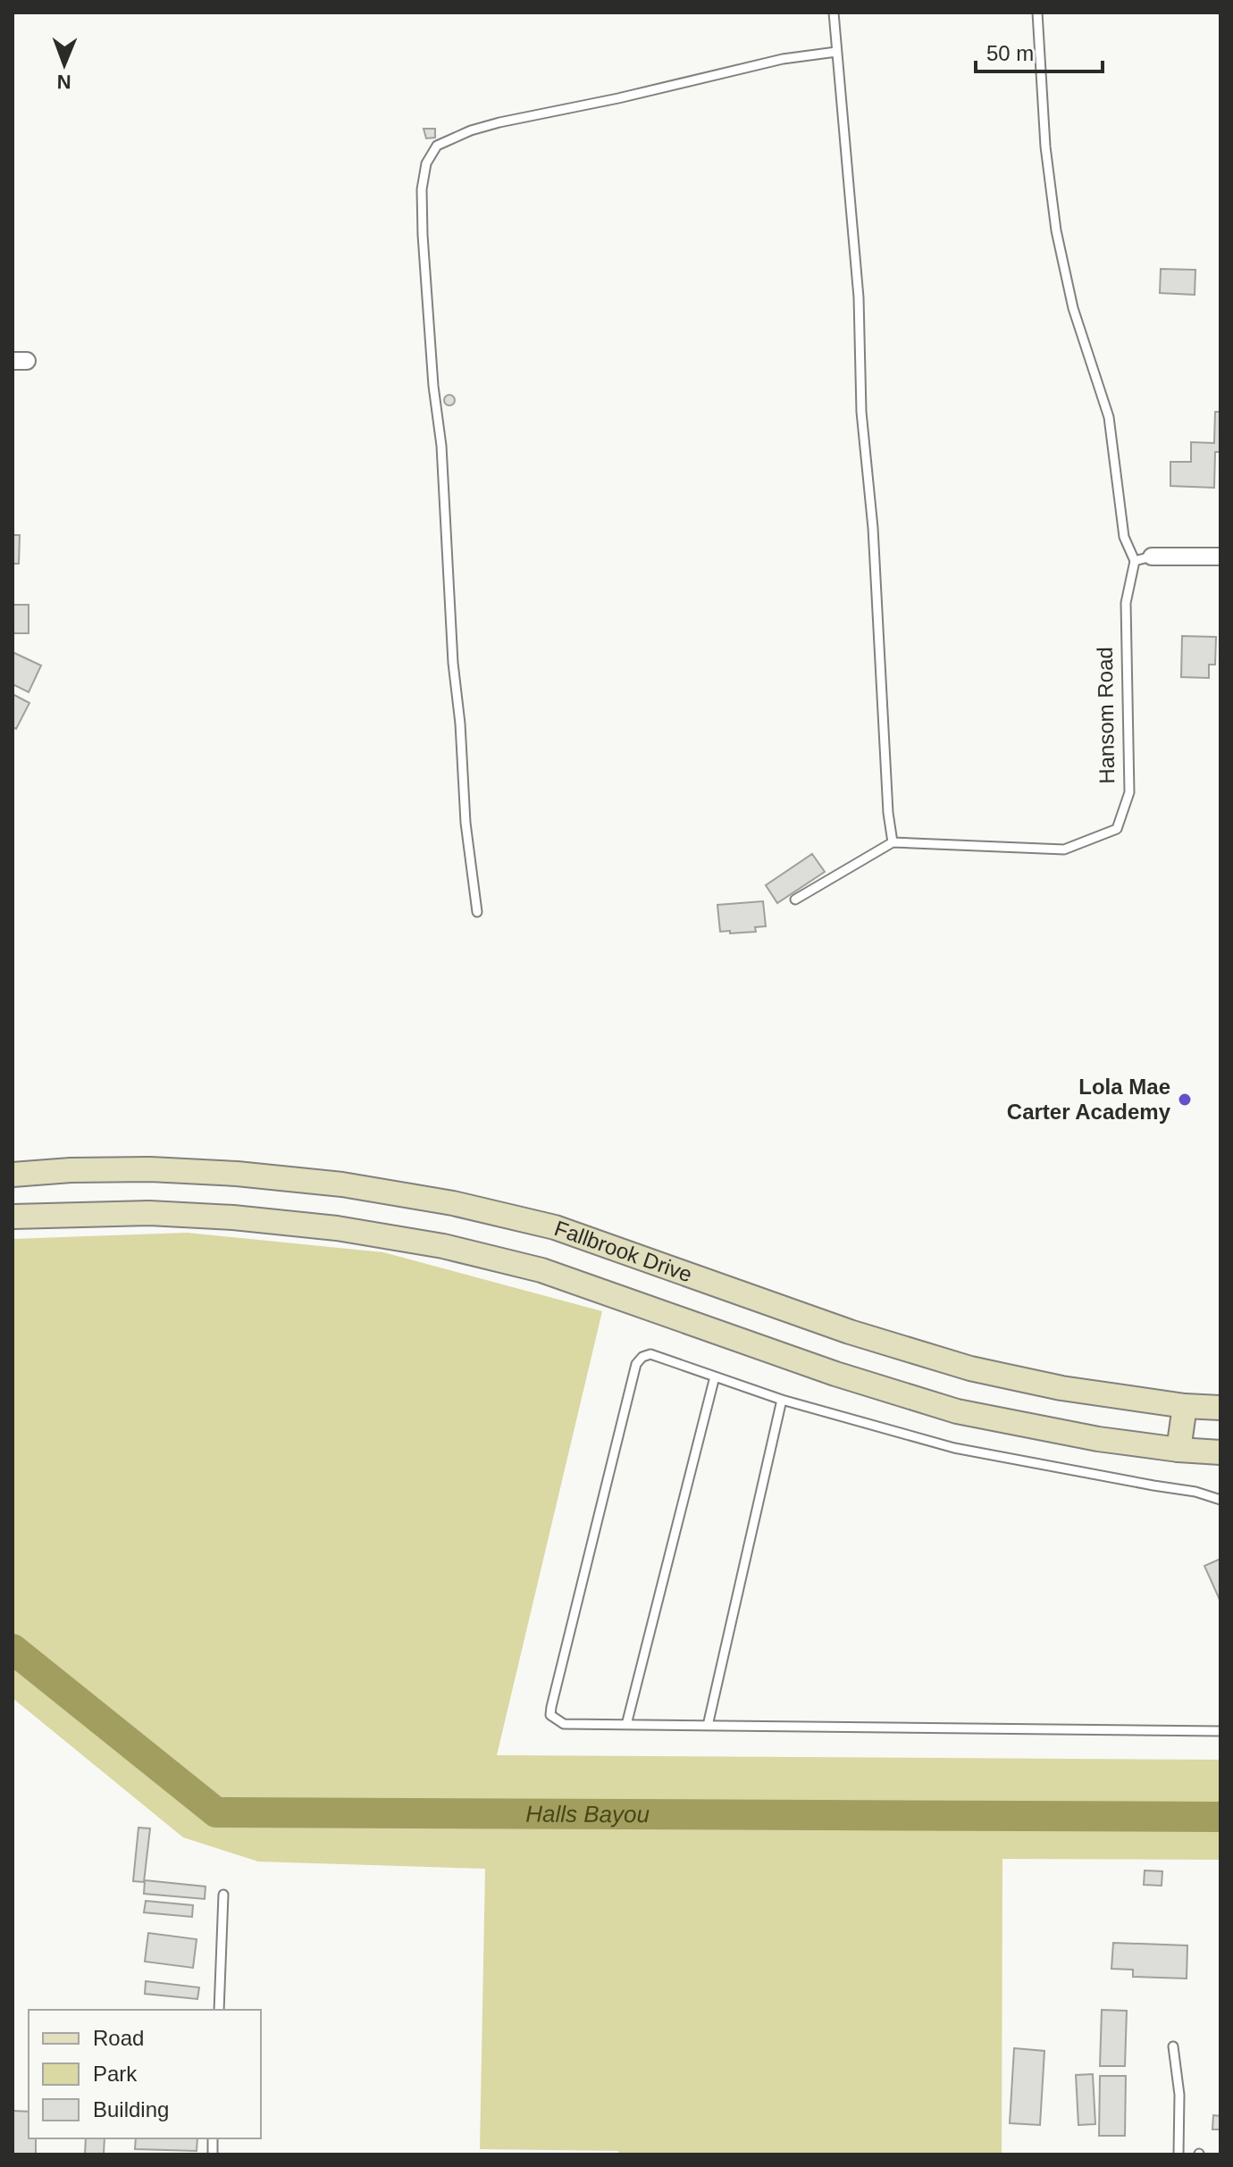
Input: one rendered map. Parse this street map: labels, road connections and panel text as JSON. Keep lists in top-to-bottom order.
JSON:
{
  "streets": {
    "main road": ["Fallbrook Drive"],
    "lane": ["Hansom Road"]
  },
  "water": ["Halls Bayou"],
  "places": ["Lola Mae Carter Academy"],
  "legend": ["Road", "Park", "Building"],
  "scale_bar": "50 m",
  "north": "bottom"
}
